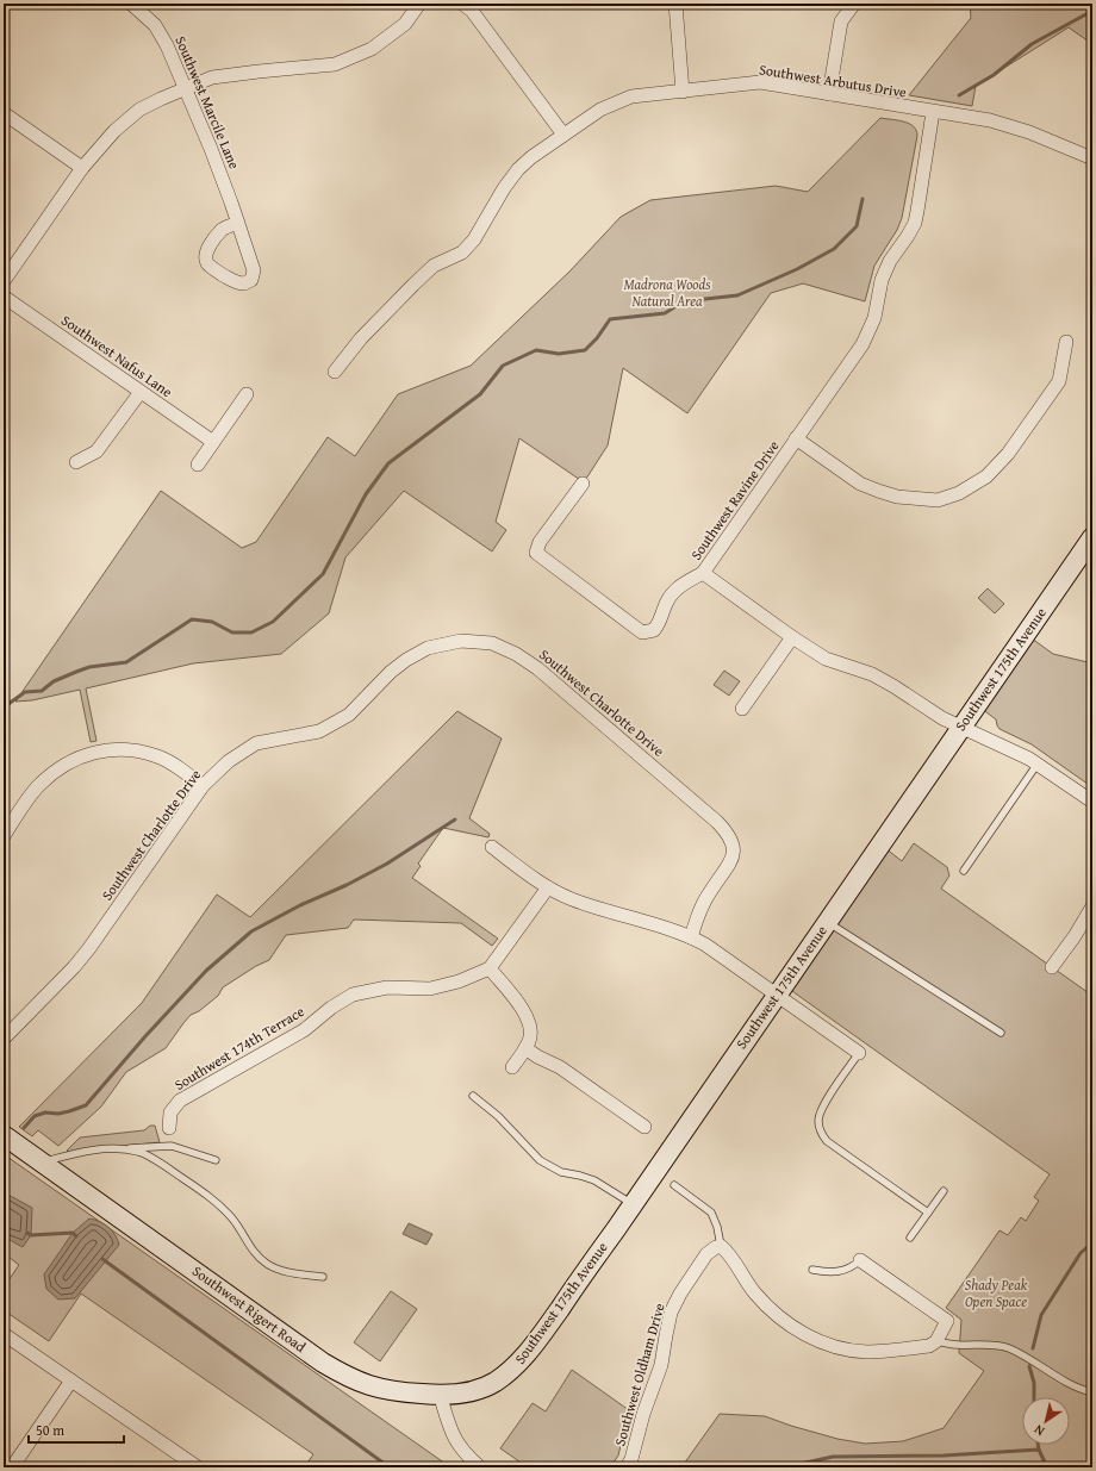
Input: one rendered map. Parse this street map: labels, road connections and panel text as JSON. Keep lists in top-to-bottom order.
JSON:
{
  "streets": {
    "main road": ["Southwest 175th Avenue", "Southwest Rigert Road"],
    "street": [
      "Southwest Arbutus Drive",
      "Southwest Marcile Lane",
      "Southwest Nafus Lane",
      "Southwest Ravine Drive",
      "Southwest Charlotte Drive",
      "Southwest 174th Terrace",
      "Southwest Oldham Drive"
    ]
  },
  "crossings": [
    ["Southwest Arbutus Drive", "Southwest Ravine Drive"],
    ["Southwest Ravine Drive", "Southwest 175th Avenue"],
    ["Southwest 175th Avenue", "Southwest Rigert Road"]
  ],
  "parks": ["Madrona Woods Natural Area", "Shady Peak Open Space"],
  "scale_bar": "50 m",
  "north": "bottom left"
}
